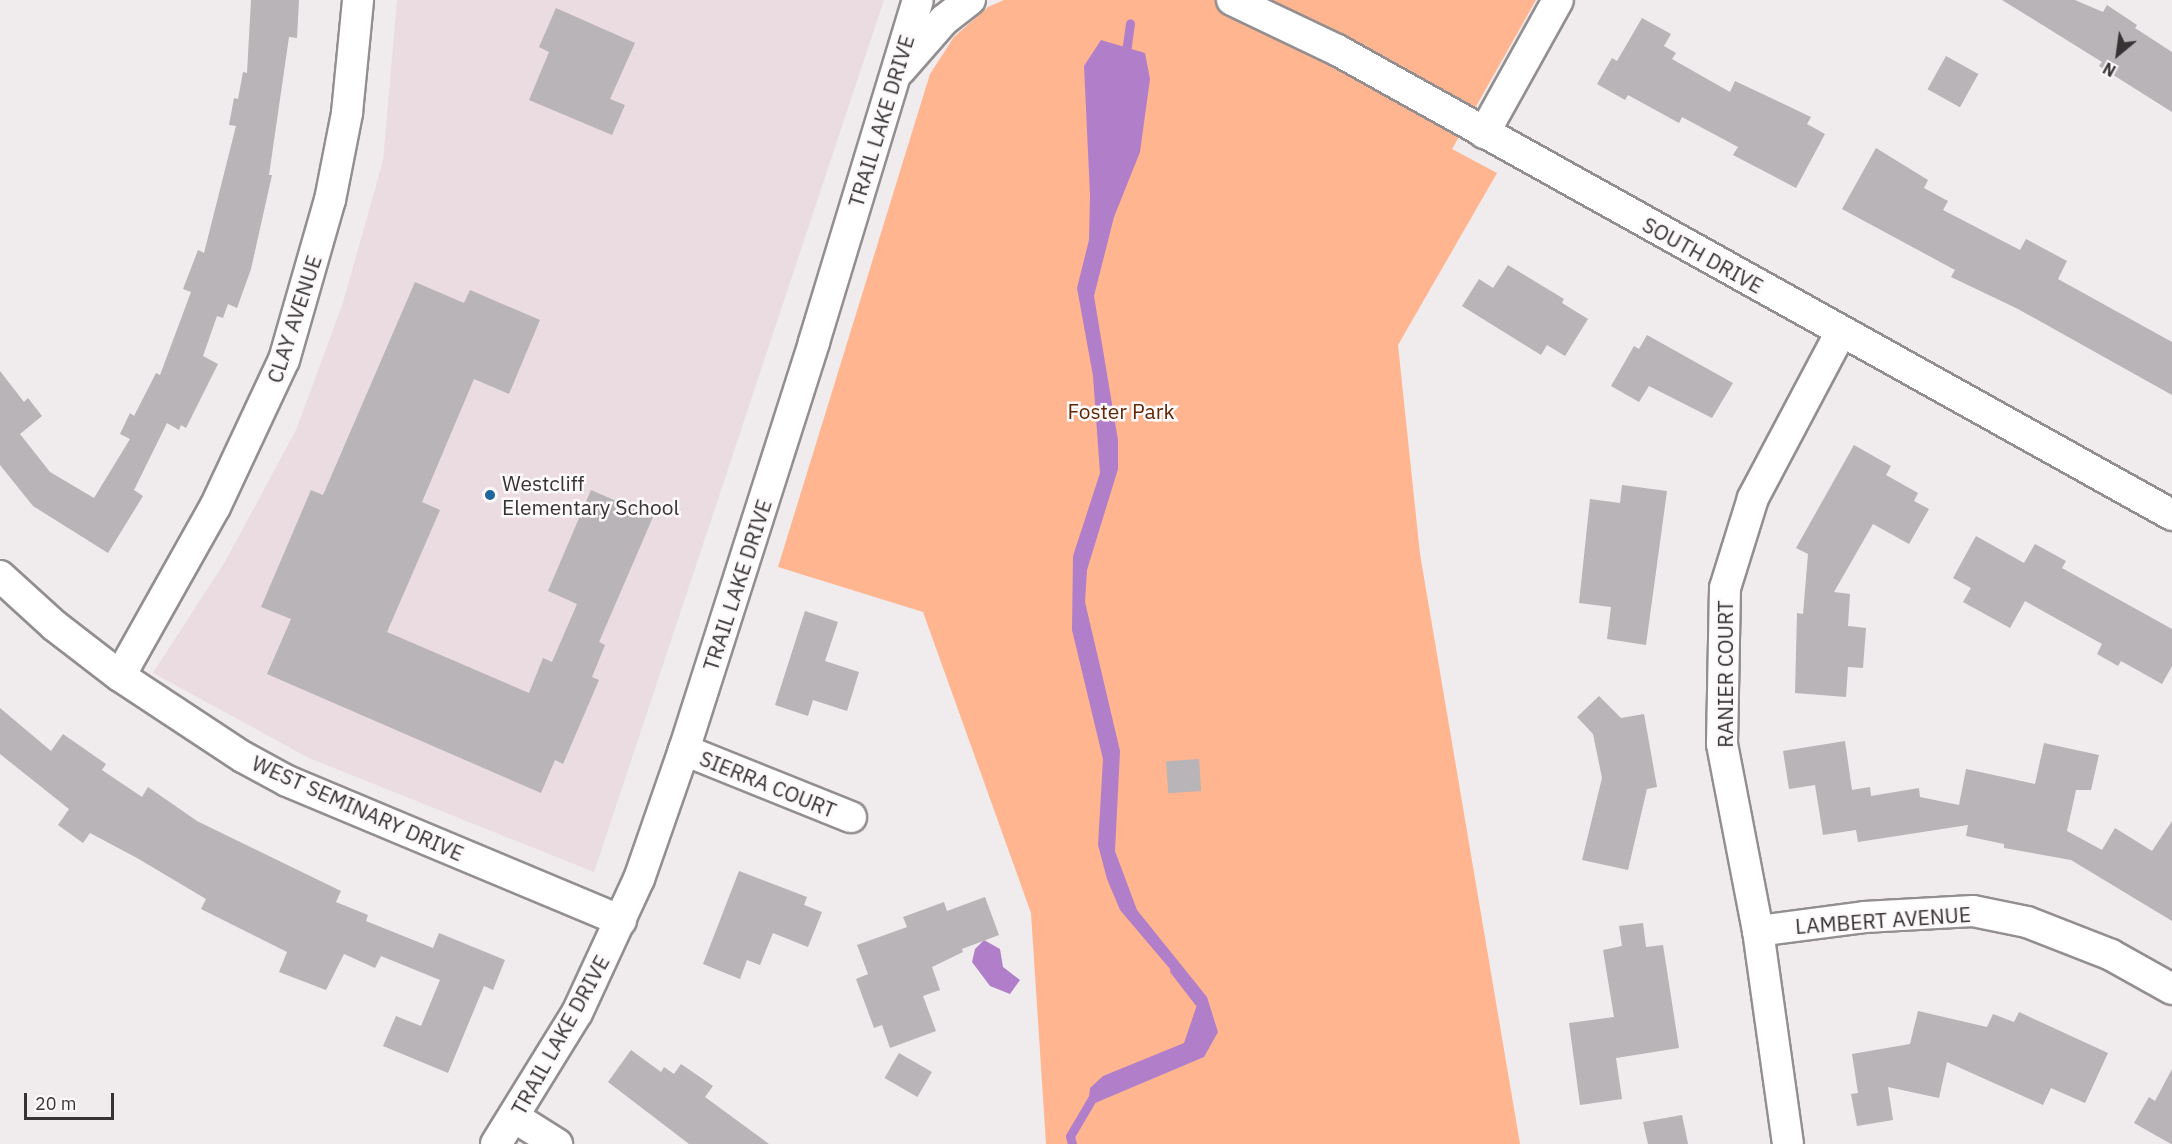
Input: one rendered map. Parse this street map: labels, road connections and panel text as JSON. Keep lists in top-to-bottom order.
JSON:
{
  "streets": {
    "street": [
      "TRAIL LAKE DRIVE",
      "SOUTH DRIVE",
      "CLAY AVENUE",
      "RANIER COURT",
      "SIERRA COURT",
      "WEST SEMINARY DRIVE",
      "LAMBERT AVENUE"
    ]
  },
  "crossings": [
    ["TRAIL LAKE DRIVE", "SIERRA COURT"],
    ["TRAIL LAKE DRIVE", "WEST SEMINARY DRIVE"],
    ["SOUTH DRIVE", "RANIER COURT"],
    ["CLAY AVENUE", "WEST SEMINARY DRIVE"],
    ["RANIER COURT", "LAMBERT AVENUE"]
  ],
  "parks": ["Foster Park"],
  "places": ["Westcliff Elementary School"],
  "scale_bar": "20 m",
  "north": "bottom left"
}
